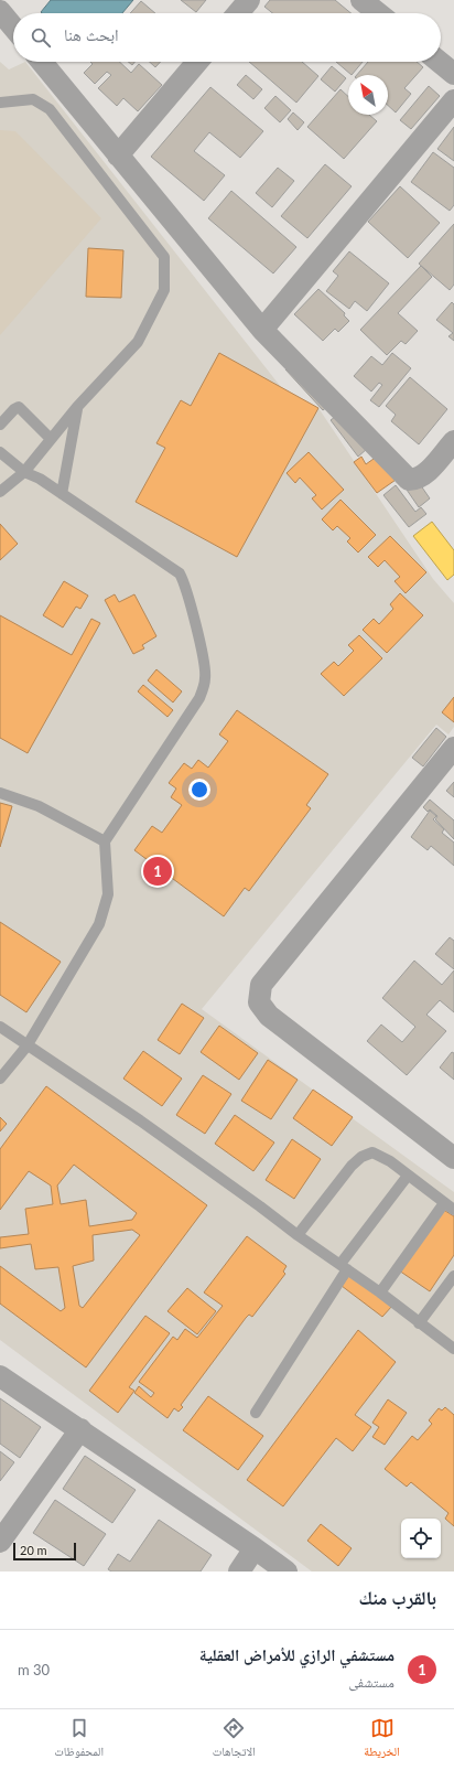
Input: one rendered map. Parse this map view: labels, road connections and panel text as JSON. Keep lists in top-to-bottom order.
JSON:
{
  "scale_bar": "20 m",
  "north": "top left",
  "page": {
    "search": "ابحث هنا",
    "pins": "1",
    "scale": "20 m",
    "heading": "بالقرب منك",
    "list": [
      {
        "mark": "1",
        "name": "مستشفي الرازي للأمراض العقلية",
        "note": "مستشفى",
        "value": "30 m"
      }
    ],
    "nav": ["الخريطة", "الاتجاهات", "المحفوظات"]
  }
}
